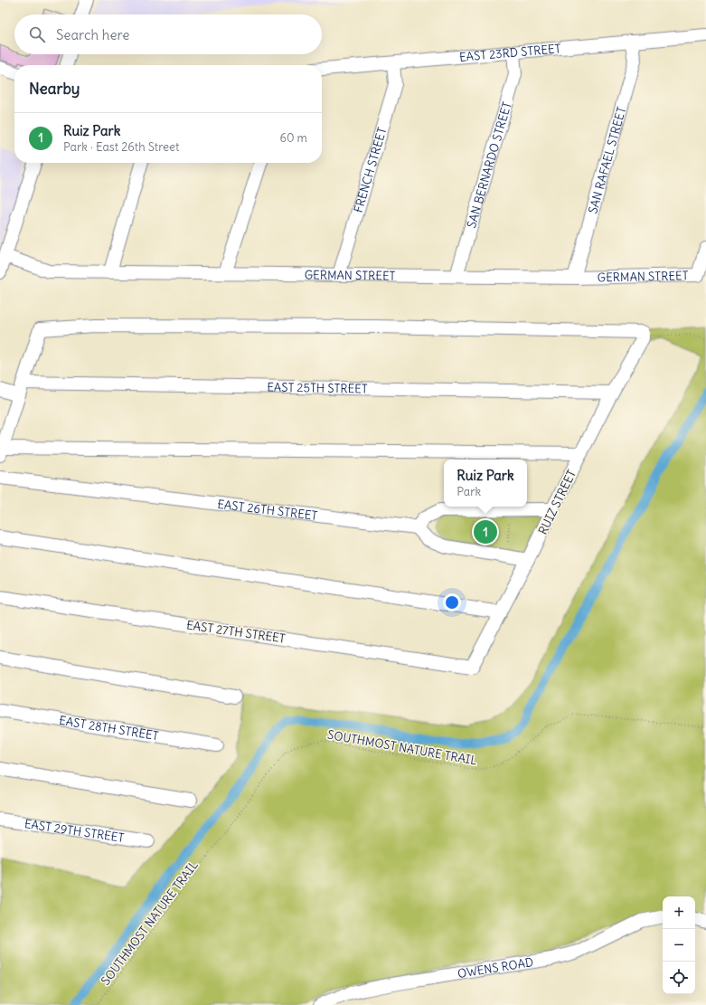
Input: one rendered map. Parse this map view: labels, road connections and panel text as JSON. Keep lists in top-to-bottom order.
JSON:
{
  "streets": {
    "street": [
      "EAST 23RD STREET",
      "SAN RAFAEL STREET",
      "SAN BERNARDO STREET",
      "FRENCH STREET",
      "GERMAN STREET",
      "EAST 25TH STREET",
      "RUIZ STREET",
      "EAST 26TH STREET",
      "EAST 27TH STREET",
      "EAST 28TH STREET",
      "EAST 29TH STREET",
      "OWENS ROAD"
    ],
    "path": ["SOUTHMOST NATURE TRAIL"]
  },
  "crossings": [
    ["EAST 23RD STREET", "SAN RAFAEL STREET"],
    ["EAST 23RD STREET", "SAN BERNARDO STREET"],
    ["EAST 23RD STREET", "FRENCH STREET"],
    ["SAN RAFAEL STREET", "GERMAN STREET"],
    ["SAN BERNARDO STREET", "GERMAN STREET"],
    ["FRENCH STREET", "GERMAN STREET"],
    ["EAST 25TH STREET", "RUIZ STREET"],
    ["RUIZ STREET", "EAST 27TH STREET"]
  ],
  "page": {
    "search": "Search here",
    "heading": "Nearby",
    "list": [
      {
        "mark": "1",
        "name": "Ruiz Park",
        "note": "Park · East 26th Street",
        "value": "60 m"
      }
    ],
    "popup": ["Ruiz Park", "Park"],
    "pins": "1",
    "map_buttons": ["+", "−"]
  }
}
